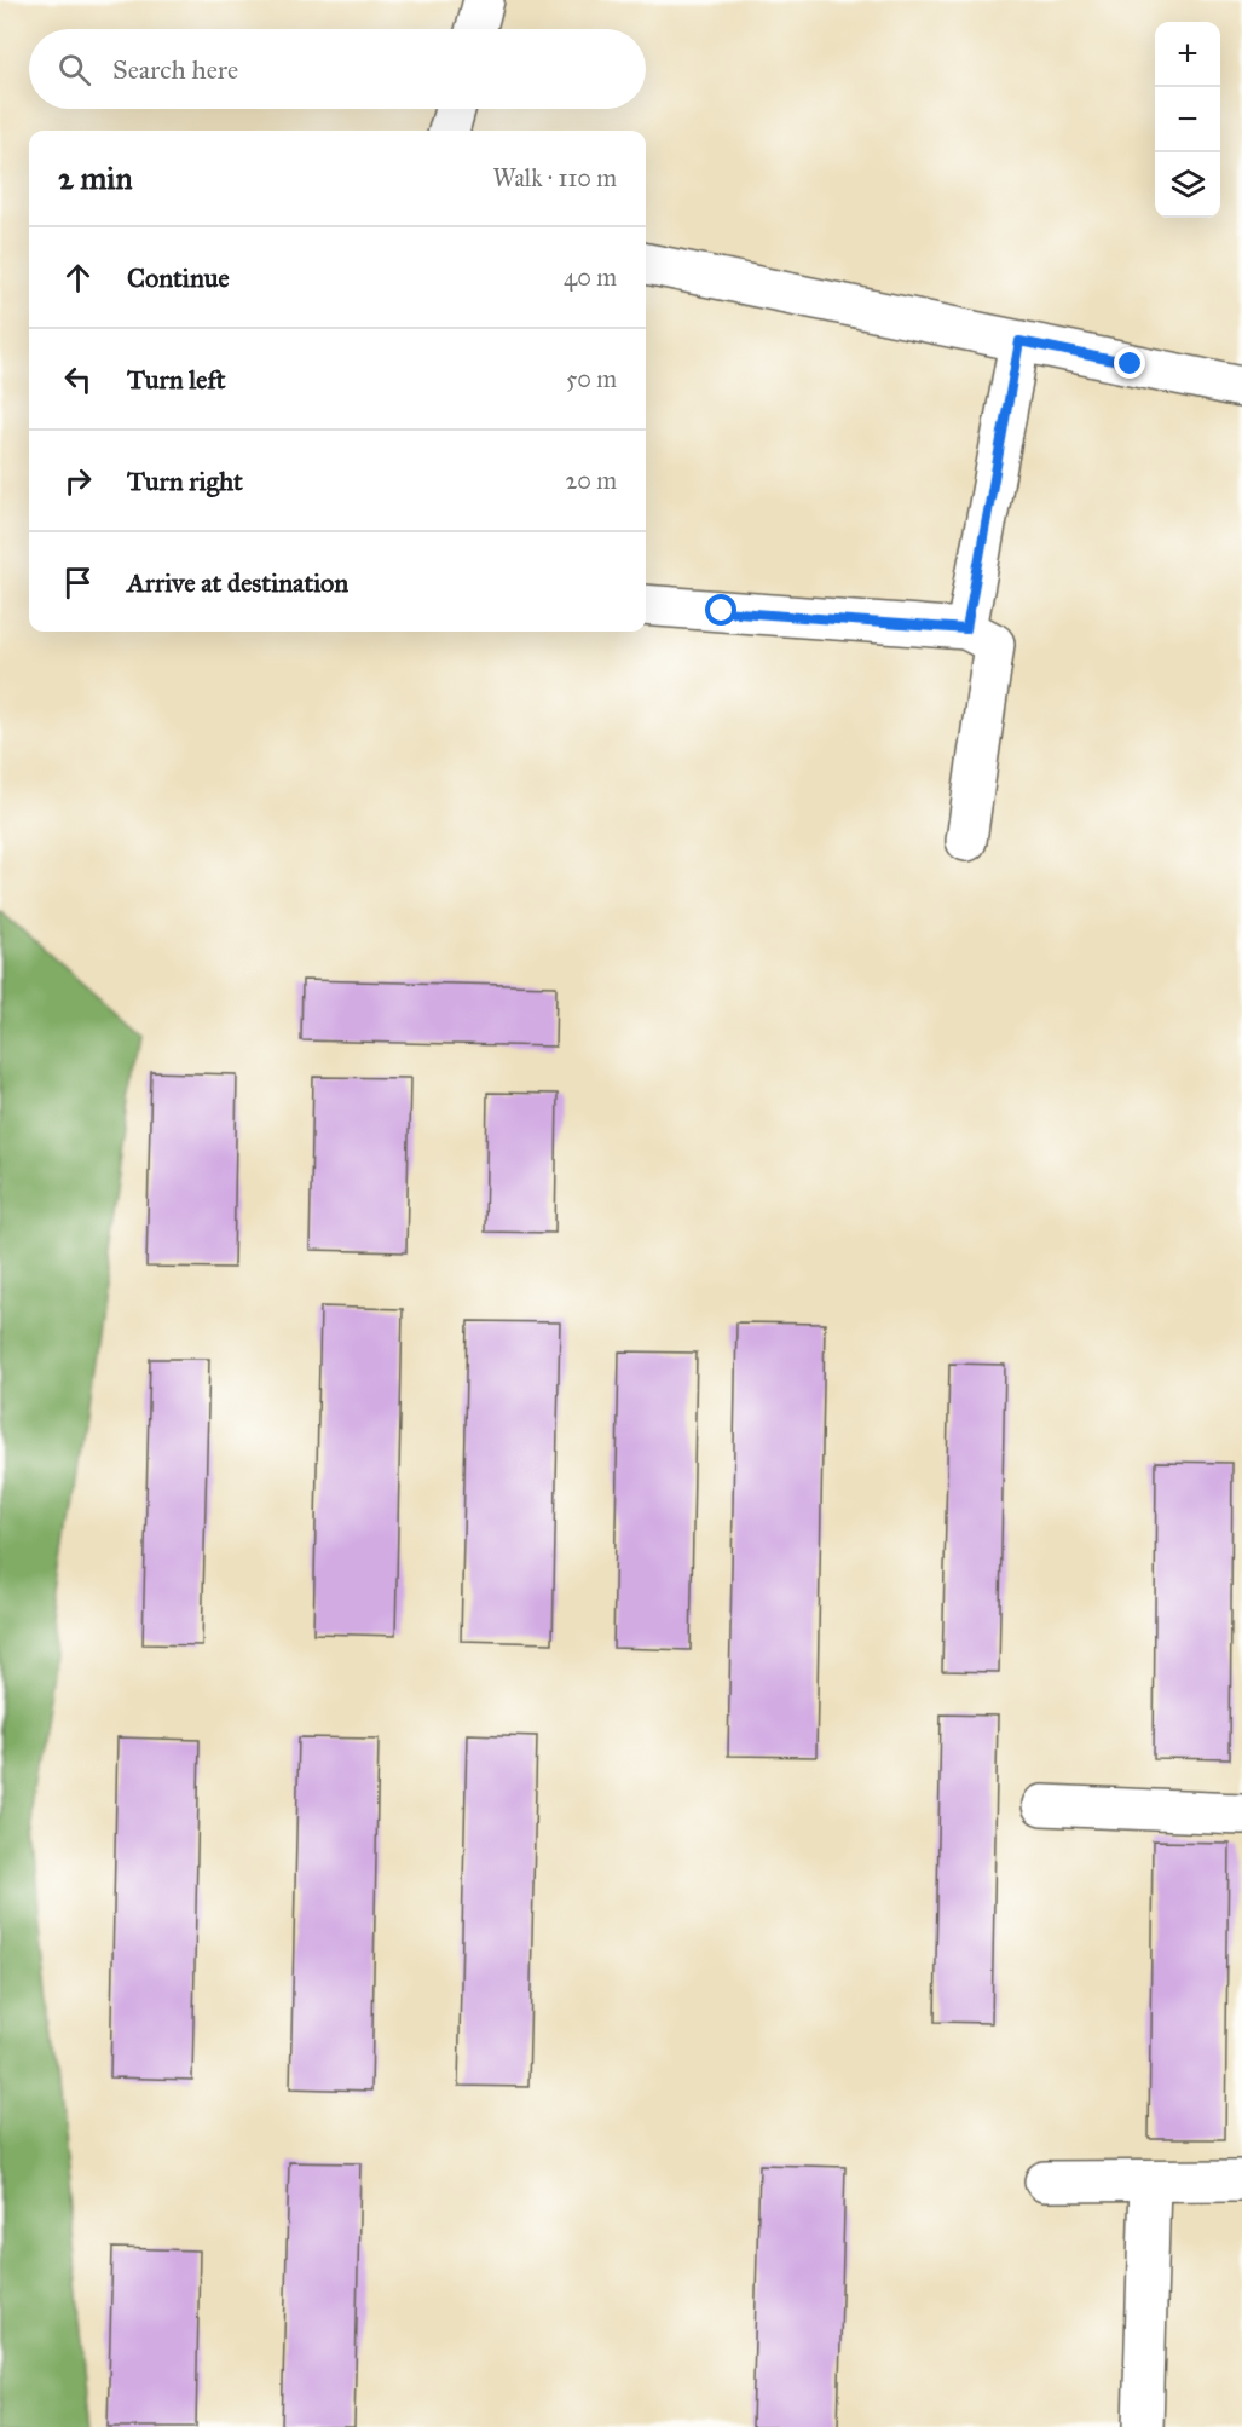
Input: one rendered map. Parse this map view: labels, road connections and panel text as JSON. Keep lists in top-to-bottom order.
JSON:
{
  "page": {
    "map_buttons": ["+", "−"],
    "search": "Search here",
    "heading": ["2 min", "Walk · 110 m"],
    "list": [
      ["Continue", "40 m"],
      ["Turn left", "50 m"],
      ["Turn right", "20 m"],
      "Arrive at destination"
    ]
  }
}
